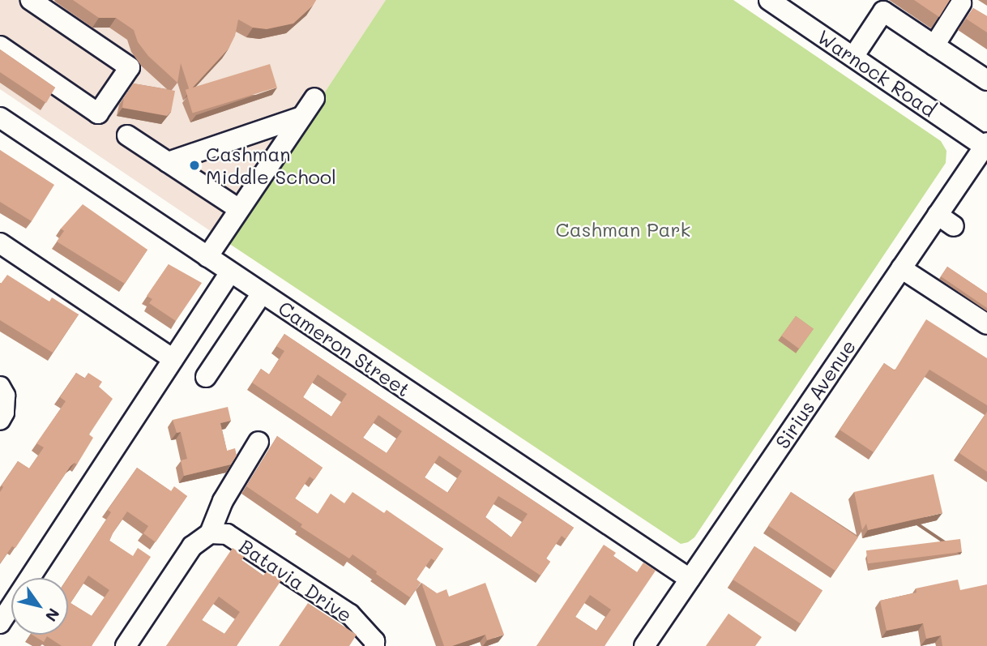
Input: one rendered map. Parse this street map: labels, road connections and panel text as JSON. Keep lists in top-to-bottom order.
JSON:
{
  "streets": {
    "street": [
      "Warnock Road",
      "Cameron Street",
      "Sirius Avenue",
      "Batavia Drive"
    ]
  },
  "crossings": [
    ["Warnock Road", "Sirius Avenue"],
    ["Cameron Street", "Sirius Avenue"]
  ],
  "parks": ["Cashman Park"],
  "places": ["Cashman Middle School"],
  "north": "bottom right"
}
